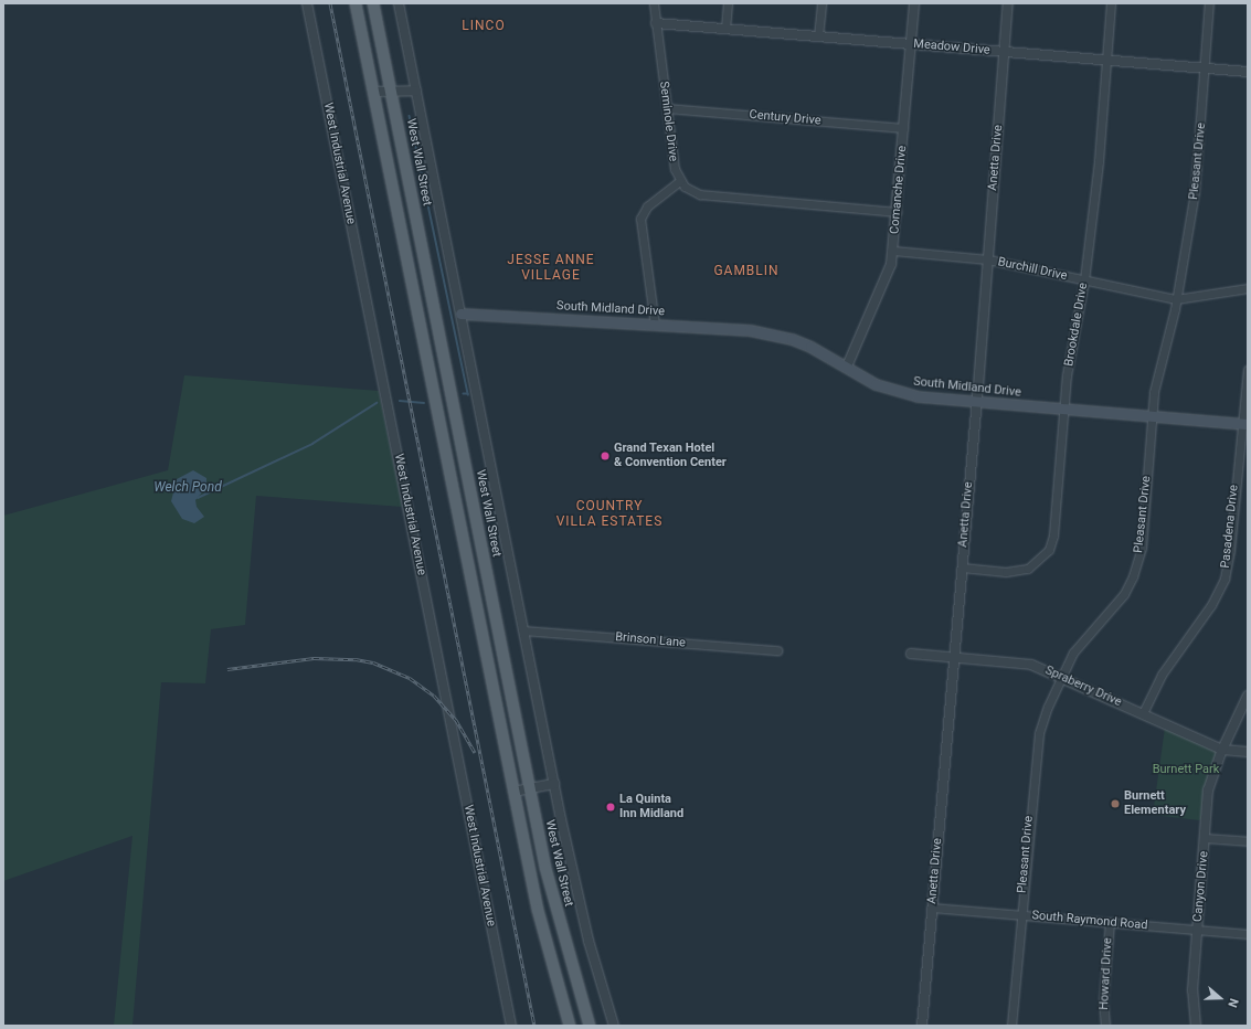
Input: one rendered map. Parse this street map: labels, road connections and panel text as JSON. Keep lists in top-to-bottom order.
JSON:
{
  "streets": {
    "main road": ["West Wall Street", "South Midland Drive"],
    "street": [
      "Meadow Drive",
      "Century Drive",
      "Seminole Drive",
      "Anetta Drive",
      "Pleasant Drive",
      "West Industrial Avenue",
      "Comanche Drive",
      "Burchill Drive",
      "Brookdale Drive",
      "Pasadena Drive",
      "Brinson Lane",
      "Spraberry Drive",
      "Canyon Drive",
      "South Raymond Road",
      "Howard Drive"
    ]
  },
  "crossings": [
    ["Meadow Drive", "Seminole Drive"],
    ["Meadow Drive", "Anetta Drive"],
    ["Meadow Drive", "Pleasant Drive"],
    ["Meadow Drive", "Comanche Drive"],
    ["Meadow Drive", "Brookdale Drive"],
    ["Century Drive", "Seminole Drive"],
    ["Century Drive", "Comanche Drive"],
    ["Anetta Drive", "Burchill Drive"],
    ["Anetta Drive", "South Midland Drive"],
    ["Anetta Drive", "Brookdale Drive"],
    ["Anetta Drive", "Spraberry Drive"],
    ["Anetta Drive", "South Raymond Road"],
    ["Pleasant Drive", "Burchill Drive"],
    ["Pleasant Drive", "South Midland Drive"],
    ["Pleasant Drive", "Spraberry Drive"],
    ["Pleasant Drive", "South Raymond Road"],
    ["West Wall Street", "South Midland Drive"],
    ["West Wall Street", "Brinson Lane"],
    ["Comanche Drive", "Burchill Drive"],
    ["Comanche Drive", "South Midland Drive"],
    ["Burchill Drive", "Brookdale Drive"],
    ["South Midland Drive", "Brookdale Drive"],
    ["South Midland Drive", "Pasadena Drive"],
    ["Pasadena Drive", "Spraberry Drive"],
    ["Spraberry Drive", "Canyon Drive"],
    ["Canyon Drive", "South Raymond Road"],
    ["South Raymond Road", "Howard Drive"]
  ],
  "districts": [
    "LINCO",
    "JESSE ANNE VILLAGE",
    "GAMBLIN",
    "COUNTRY VILLA ESTATES"
  ],
  "water": ["Welch Pond"],
  "parks": ["Burnett Park"],
  "places": ["Grand Texan Hotel & Convention Center", "Burnett Elementary", "La Quinta Inn Midland"],
  "north": "right"
}
